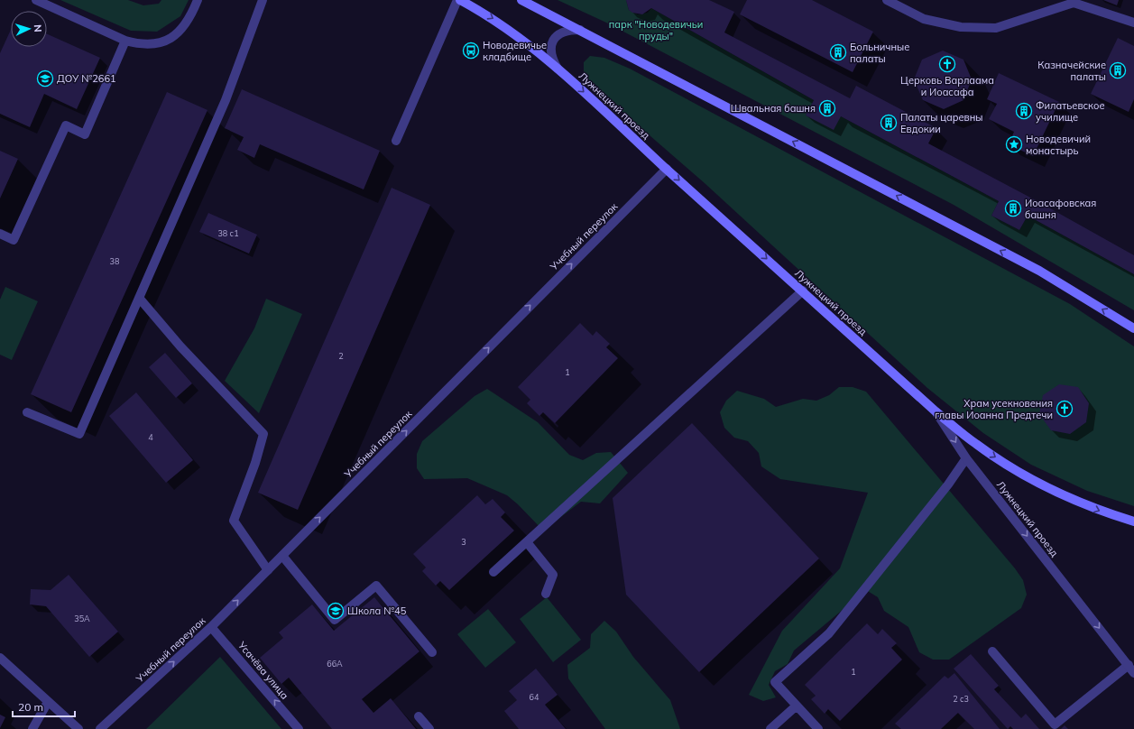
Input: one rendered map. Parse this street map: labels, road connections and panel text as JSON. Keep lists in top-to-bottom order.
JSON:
{
  "streets": {
    "main road": ["Лужнецкий проезд"],
    "street": ["Учебный переулок", "Усачёва улица"]
  },
  "crossings": [
    ["Лужнецкий проезд", "Учебный переулок"],
    ["Учебный переулок", "Усачёва улица"]
  ],
  "one_way": ["Учебный переулок", "Усачёва улица"],
  "parks": ["парк \"Новодевичьи пруды\""],
  "places": {
    "bus stop": ["Новодевичье кладбище"],
    "building": [
      "Больничные палаты",
      "Казначейские палаты",
      "Швальная башня",
      "Филатьевское училище",
      "Палаты царевны Евдокии",
      "Иоасафовская башня"
    ],
    "church": ["Церковь Варлаама и Иоасафа", "Храм усекновения главы Иоанна Предтечи"],
    "school or university": ["ДОУ №2661", "Школа №45"],
    "place": ["Новодевичий монастырь"]
  },
  "house_numbers": [
    "38 с1",
    "38",
    "2",
    "1",
    "4",
    "3",
    "35А",
    "66А",
    "1",
    "64",
    "2 с3"
  ],
  "scale_bar": "20 m",
  "north": "right"
}
